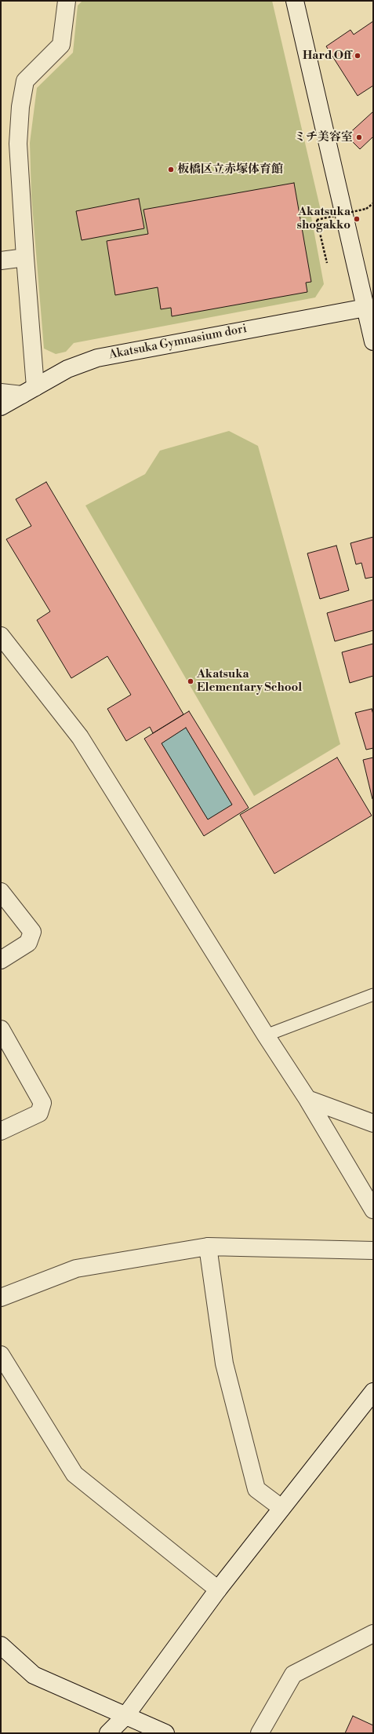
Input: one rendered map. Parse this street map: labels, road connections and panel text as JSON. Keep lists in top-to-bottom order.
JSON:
{
  "streets": {
    "street": ["Akatsuka Gymnasium dori"]
  },
  "places": [
    "Hard Off",
    "ミチ美容室",
    "板橋区立赤塚体育館",
    "Akatsuka shogakko",
    "Akatsuka Elementary School"
  ]
}
